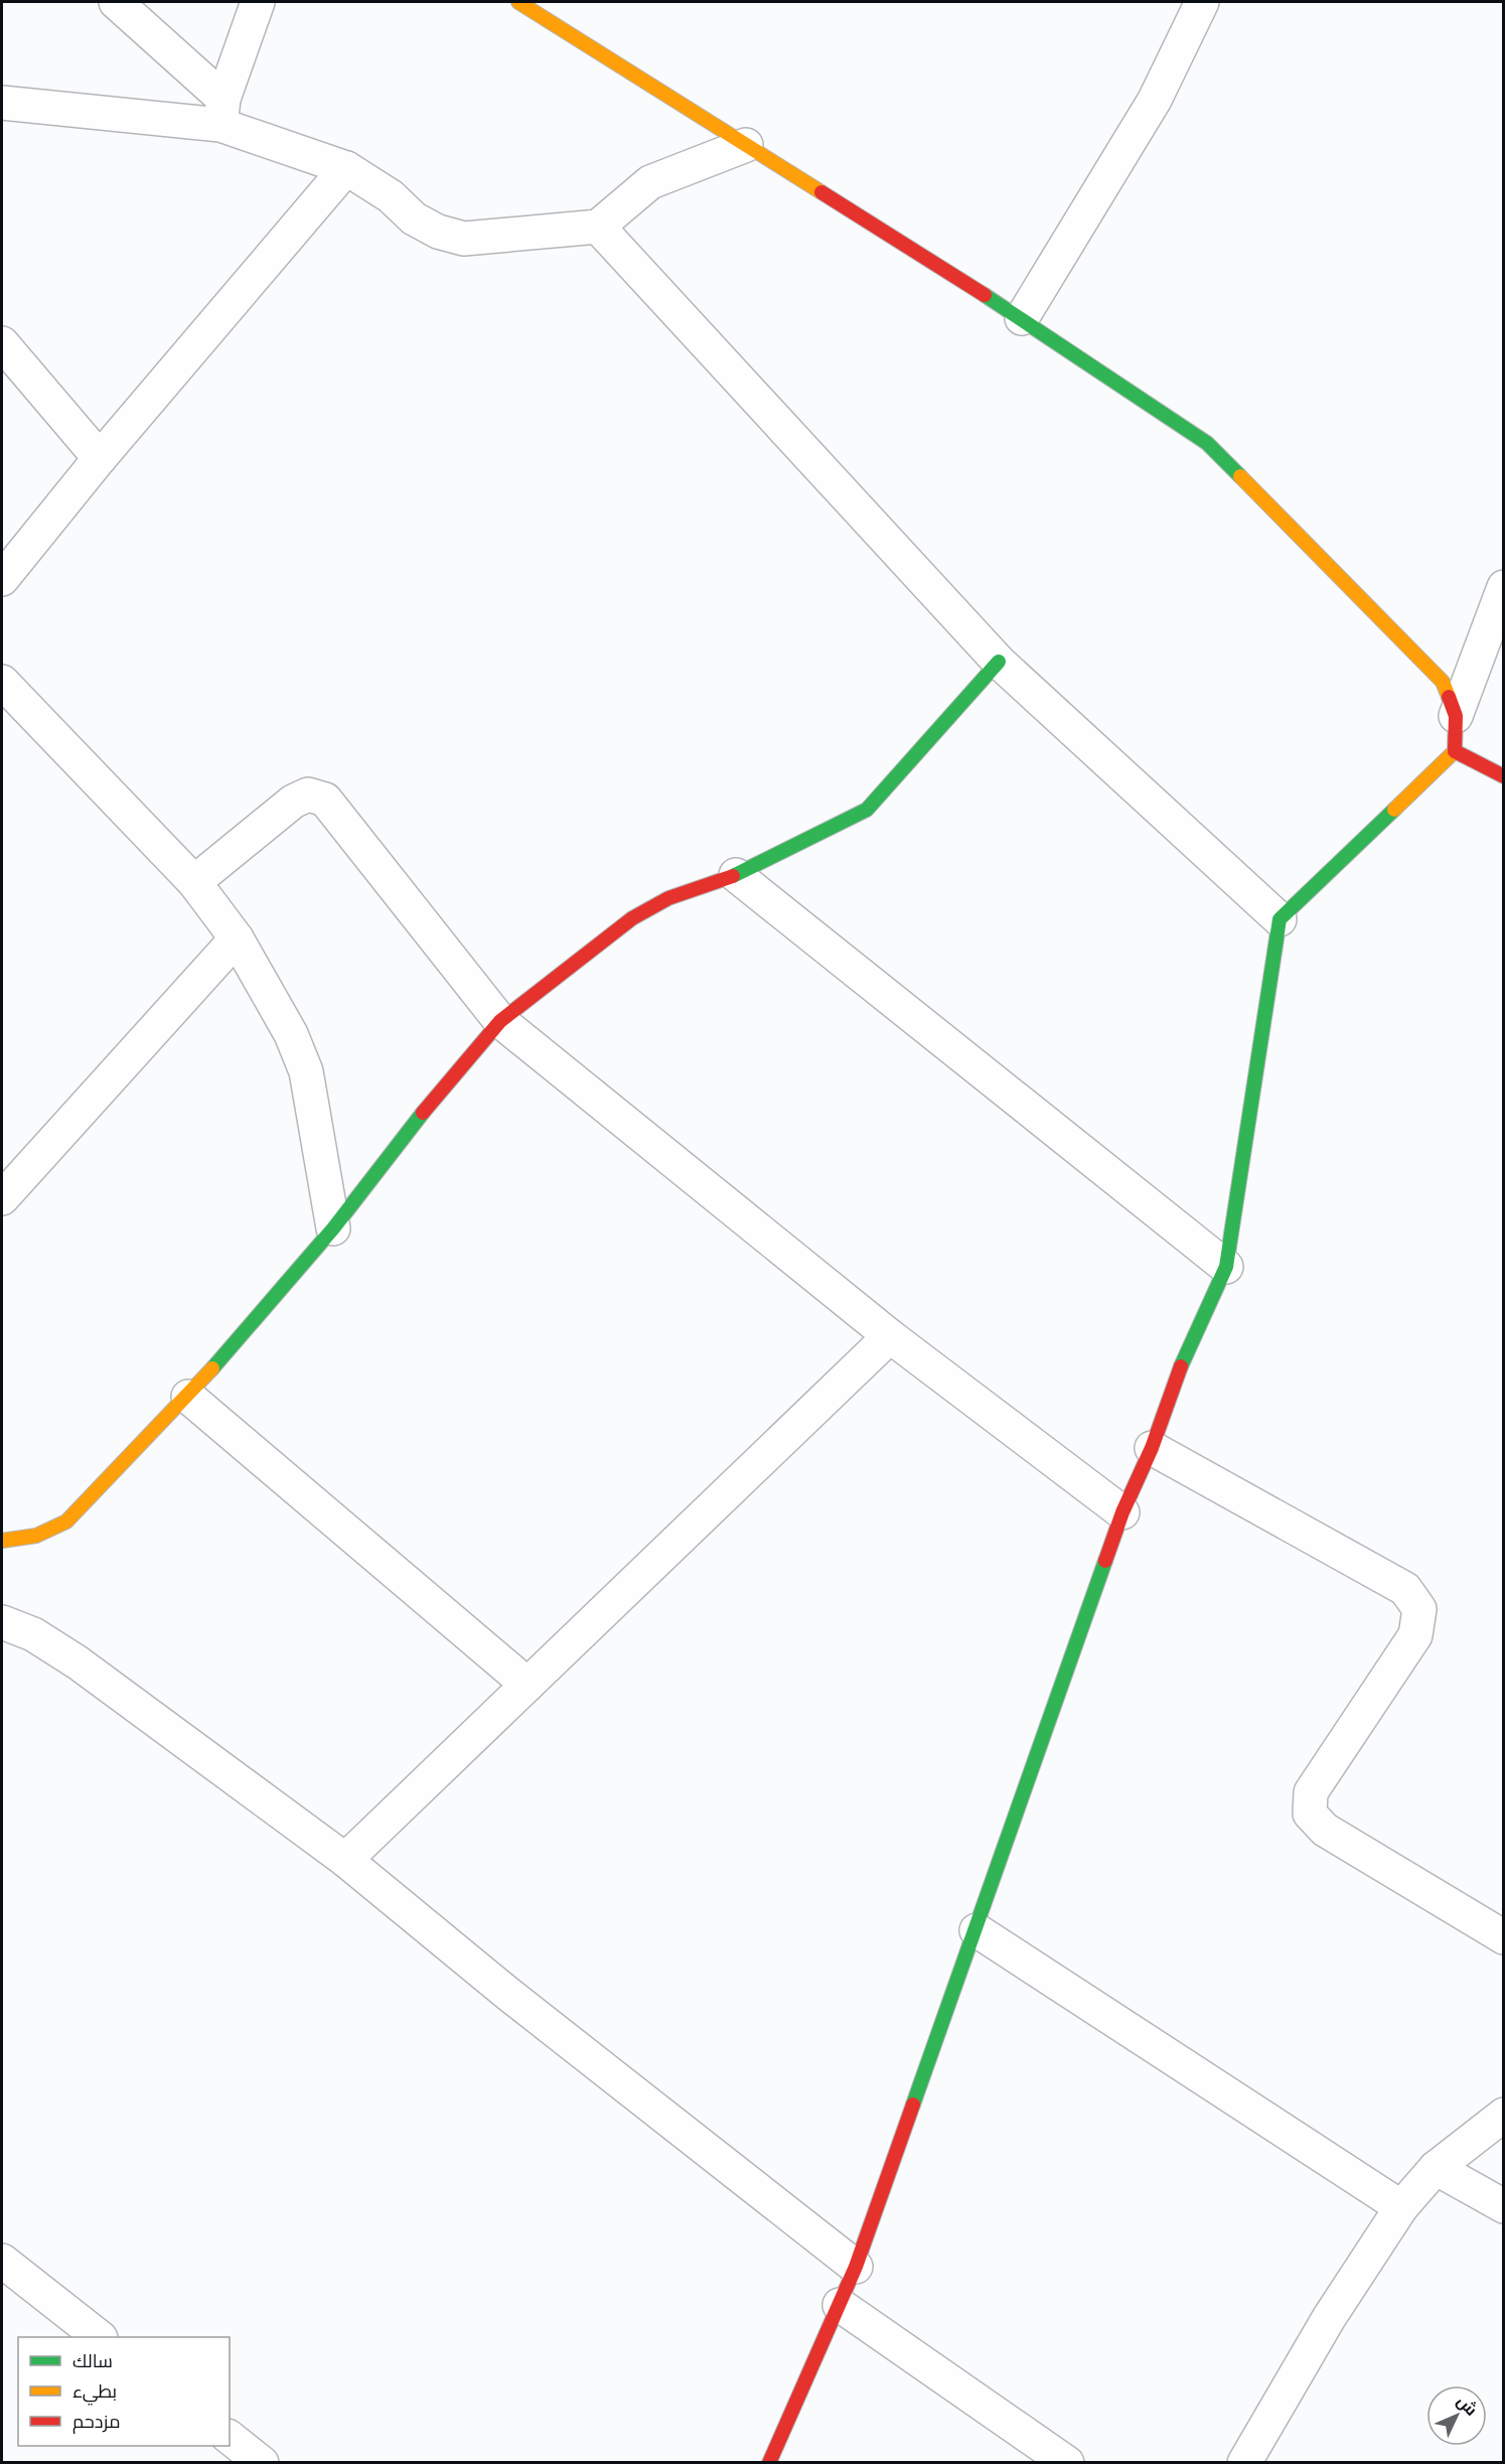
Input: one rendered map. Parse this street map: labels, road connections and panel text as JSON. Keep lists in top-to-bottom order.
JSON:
{
  "legend": ["سالك", "بطيء", "مزدحم"],
  "north": "top right"
}
